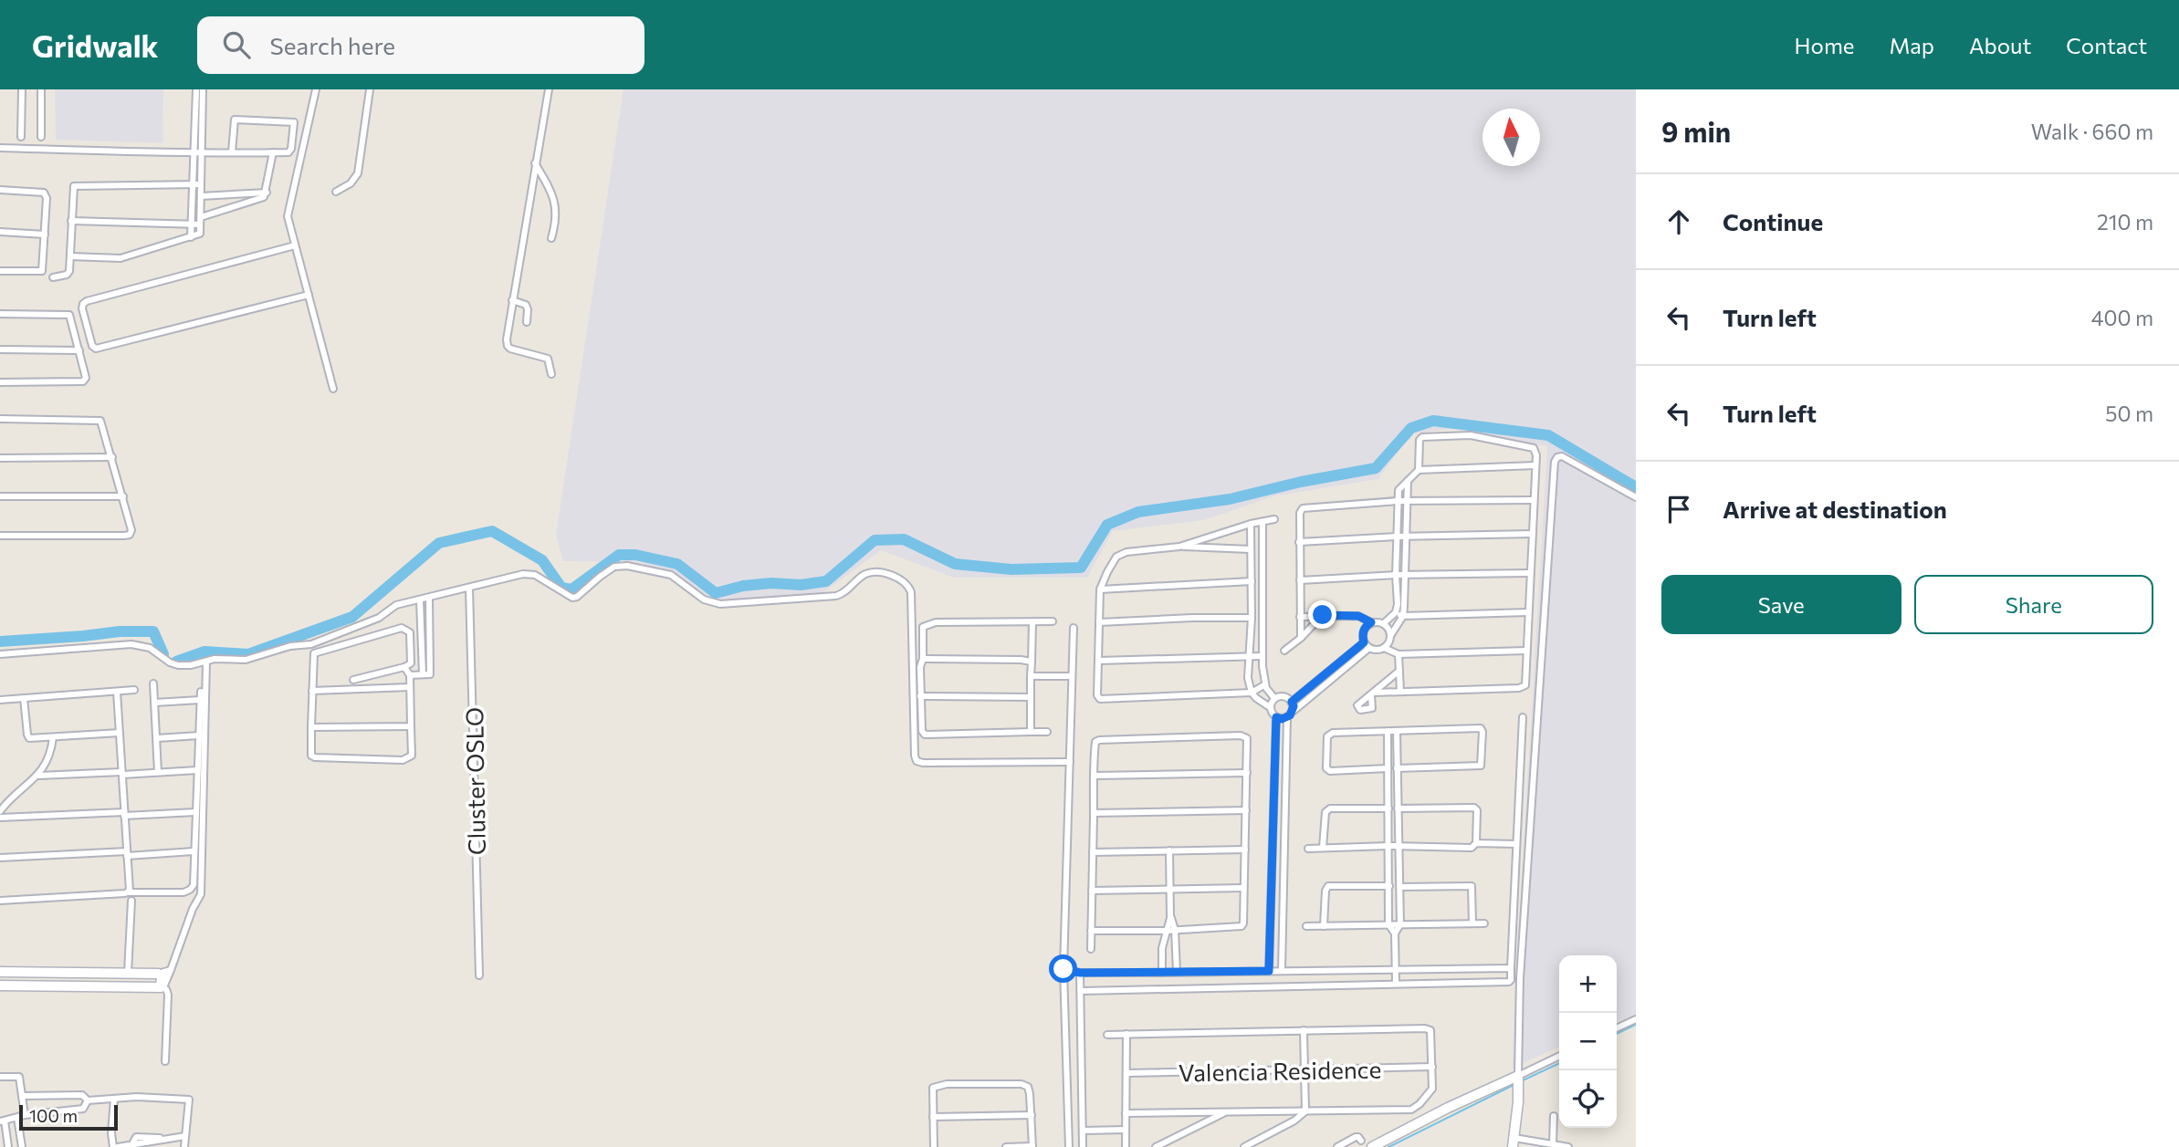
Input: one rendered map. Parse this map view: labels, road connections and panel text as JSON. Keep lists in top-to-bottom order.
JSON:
{
  "streets": {
    "street": ["Cluster OSLO", "Valencia Residence"]
  },
  "scale_bar": "100 m",
  "north": "top",
  "page": {
    "header": "Gridwalk",
    "search": "Search here",
    "nav": [
      "Home",
      "Map",
      "About",
      "Contact"
    ],
    "heading": ["9 min", "Walk · 660 m"],
    "list": [
      ["Continue", "210 m"],
      ["Turn left", "400 m"],
      ["Turn left", "50 m"],
      "Arrive at destination"
    ],
    "buttons": ["Save", "Share"],
    "map_buttons": ["+", "−"],
    "scale": "100 m"
  }
}
